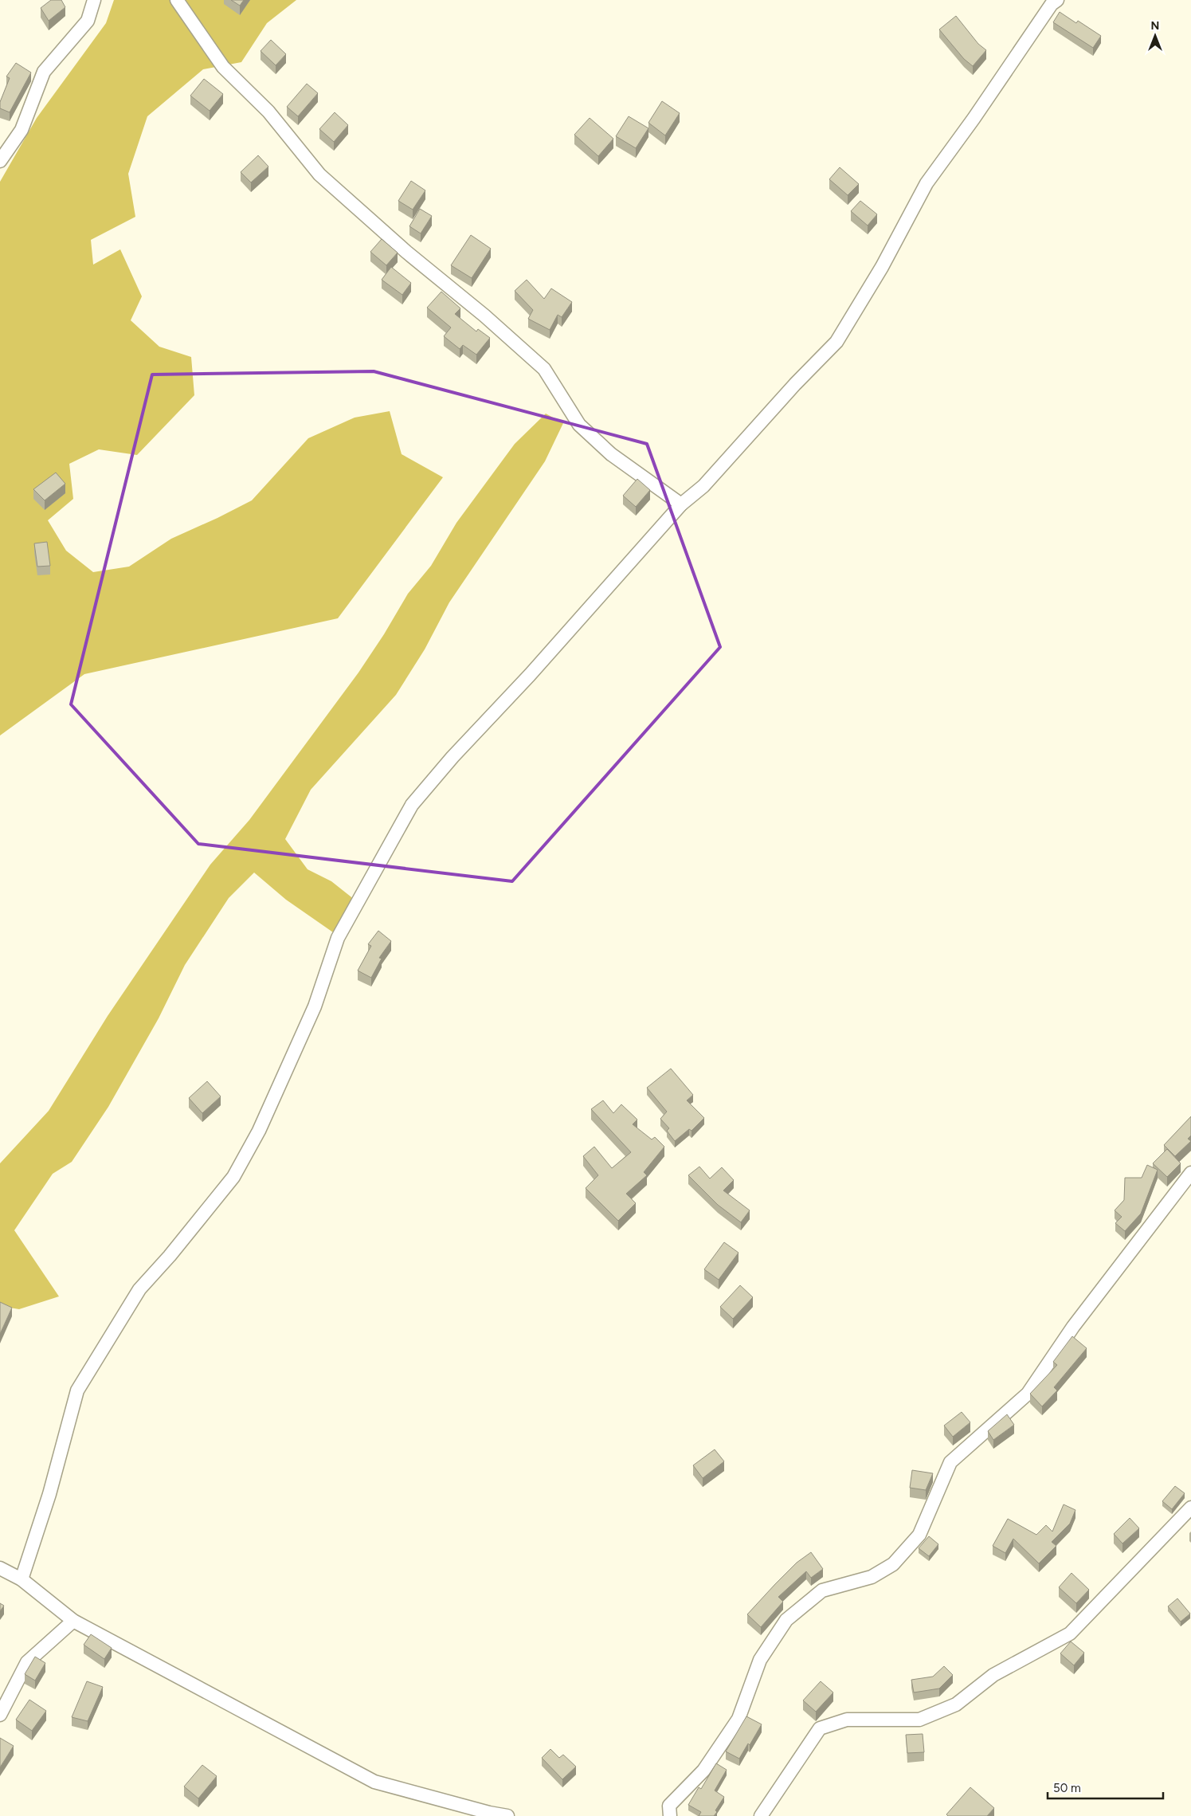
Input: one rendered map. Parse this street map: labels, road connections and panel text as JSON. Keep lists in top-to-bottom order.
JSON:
{
  "scale_bar": "50 m",
  "north": "top"
}
